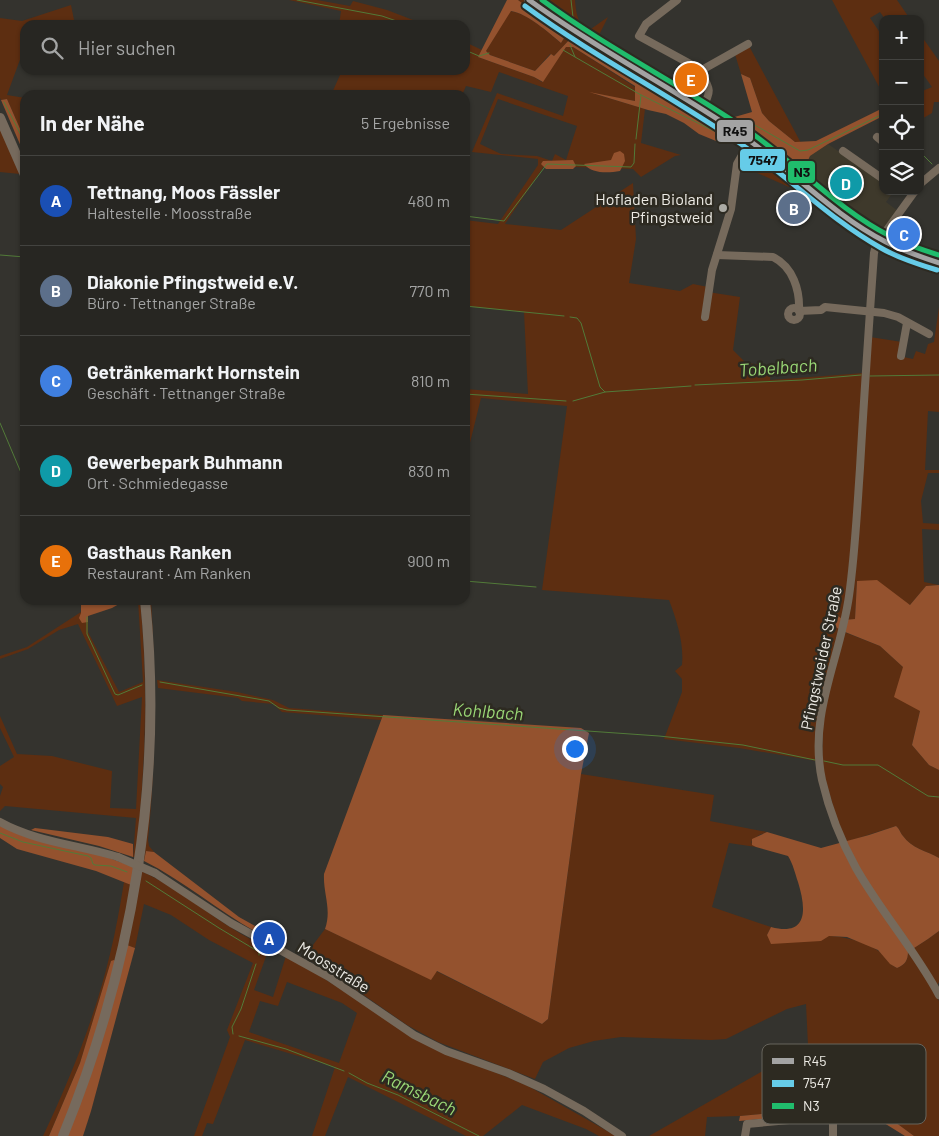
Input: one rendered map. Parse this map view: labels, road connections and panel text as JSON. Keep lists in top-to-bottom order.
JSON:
{
  "streets": {
    "street": ["Pfingstweider Straße", "Moosstraße"]
  },
  "water": ["Tobelbach", "Kohlbach", "Ramsbach"],
  "places": ["Hofladen Bioland Pfingstweid"],
  "lines": ["transit line R45", "transit line N3", "transit line 7547"],
  "legend": ["R45", "7547", "N3"],
  "page": {
    "map_buttons": ["+", "−"],
    "search": "Hier suchen",
    "pins": [
      "E",
      "D",
      "B",
      "C",
      "A"
    ],
    "heading": ["In der Nähe", "5 Ergebnisse"],
    "list": [
      {
        "mark": "A",
        "name": "Tettnang, Moos Fässler",
        "note": "Haltestelle · Moosstraße",
        "value": "480 m"
      },
      {
        "mark": "B",
        "name": "Diakonie Pfingstweid e.V.",
        "note": "Büro · Tettnanger Straße",
        "value": "770 m"
      },
      {
        "mark": "C",
        "name": "Getränkemarkt Hornstein",
        "note": "Geschäft · Tettnanger Straße",
        "value": "810 m"
      },
      {
        "mark": "D",
        "name": "Gewerbepark Buhmann",
        "note": "Ort · Schmiedegasse",
        "value": "830 m"
      },
      {
        "mark": "E",
        "name": "Gasthaus Ranken",
        "note": "Restaurant · Am Ranken",
        "value": "900 m"
      }
    ]
  }
}
